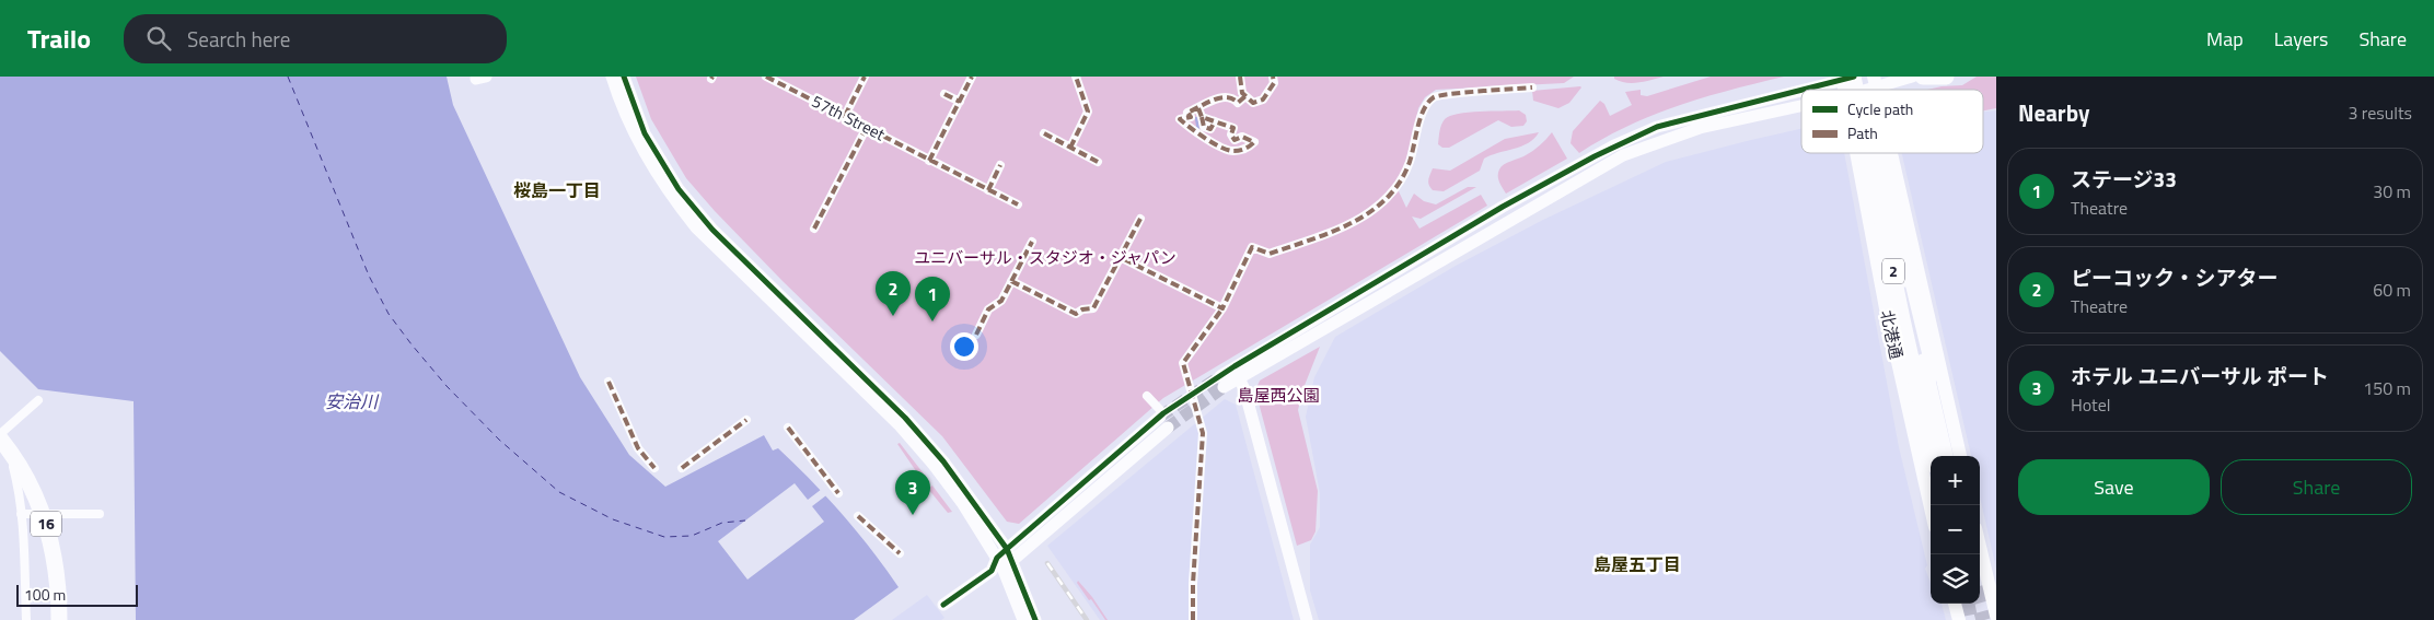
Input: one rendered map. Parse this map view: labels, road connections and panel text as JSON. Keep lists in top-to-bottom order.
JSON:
{
  "streets": {
    "highway": ["2", "16"],
    "main road": ["北港通"],
    "street": ["57th Street"]
  },
  "districts": ["桜島一丁目", "島屋五丁目"],
  "water": ["安治川"],
  "parks": ["ユニバーサル・スタジオ・ジャパン", "島屋西公園"],
  "legend": ["Cycle path", "Path"],
  "scale_bar": "100 m",
  "page": {
    "header": "Trailo",
    "search": "Search here",
    "nav": ["Map", "Layers", "Share"],
    "heading": ["Nearby", "3 results"],
    "list": [
      {
        "mark": "1",
        "name": "ステージ33",
        "note": "Theatre",
        "value": "30 m"
      },
      {
        "mark": "2",
        "name": "ピーコック・シアター",
        "note": "Theatre",
        "value": "60 m"
      },
      {
        "mark": "3",
        "name": "ホテル ユニバーサル ポート",
        "note": "Hotel",
        "value": "150 m"
      }
    ],
    "pins": ["2", "1", "3"],
    "buttons": ["Save", "Share"],
    "map_buttons": ["+", "−"],
    "scale": "100 m"
  }
}
